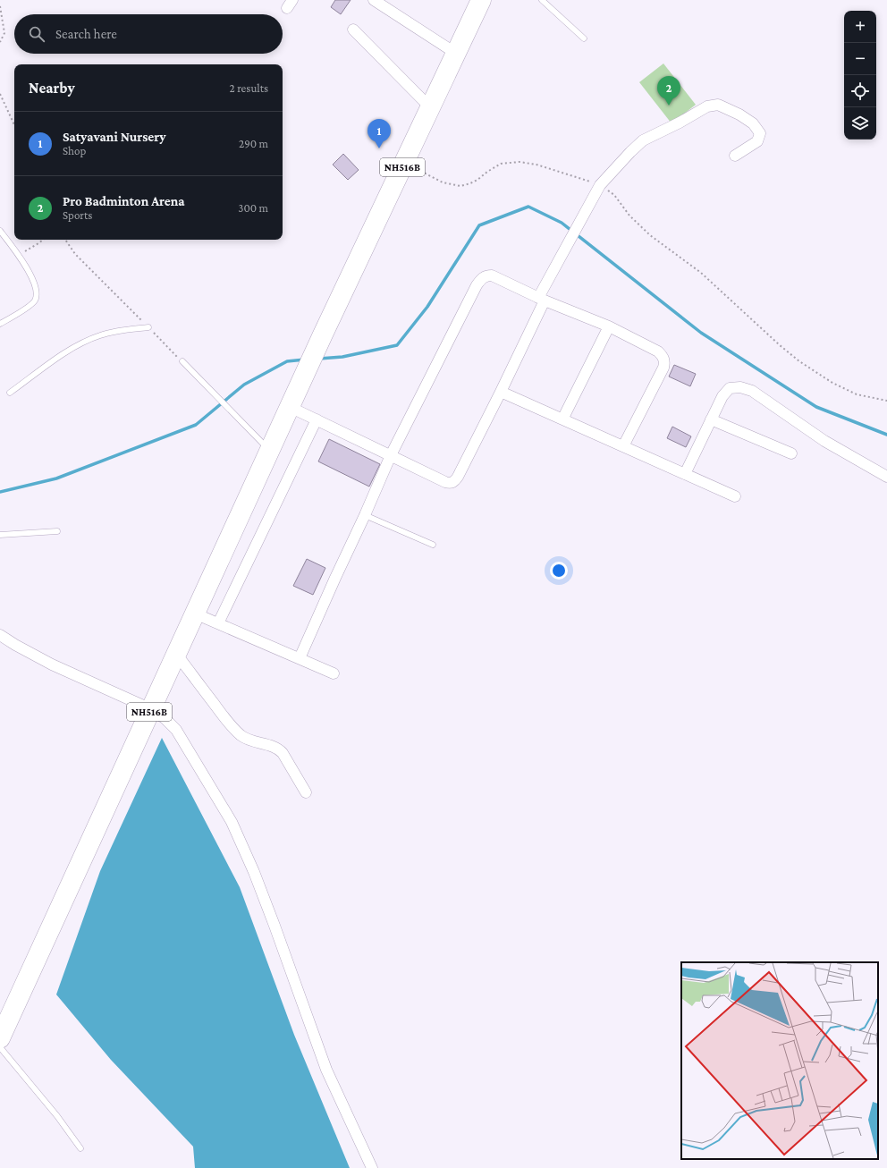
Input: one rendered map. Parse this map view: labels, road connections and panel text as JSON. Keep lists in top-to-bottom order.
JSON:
{
  "streets": {
    "highway": ["NH516B"]
  },
  "page": {
    "map_buttons": ["+", "−"],
    "search": "Search here",
    "heading": ["Nearby", "2 results"],
    "pins": ["2", "1"],
    "list": [
      {
        "mark": "1",
        "name": "Satyavani Nursery",
        "note": "Shop",
        "value": "290 m"
      },
      {
        "mark": "2",
        "name": "Pro Badminton Arena",
        "note": "Sports",
        "value": "300 m"
      }
    ]
  }
}
